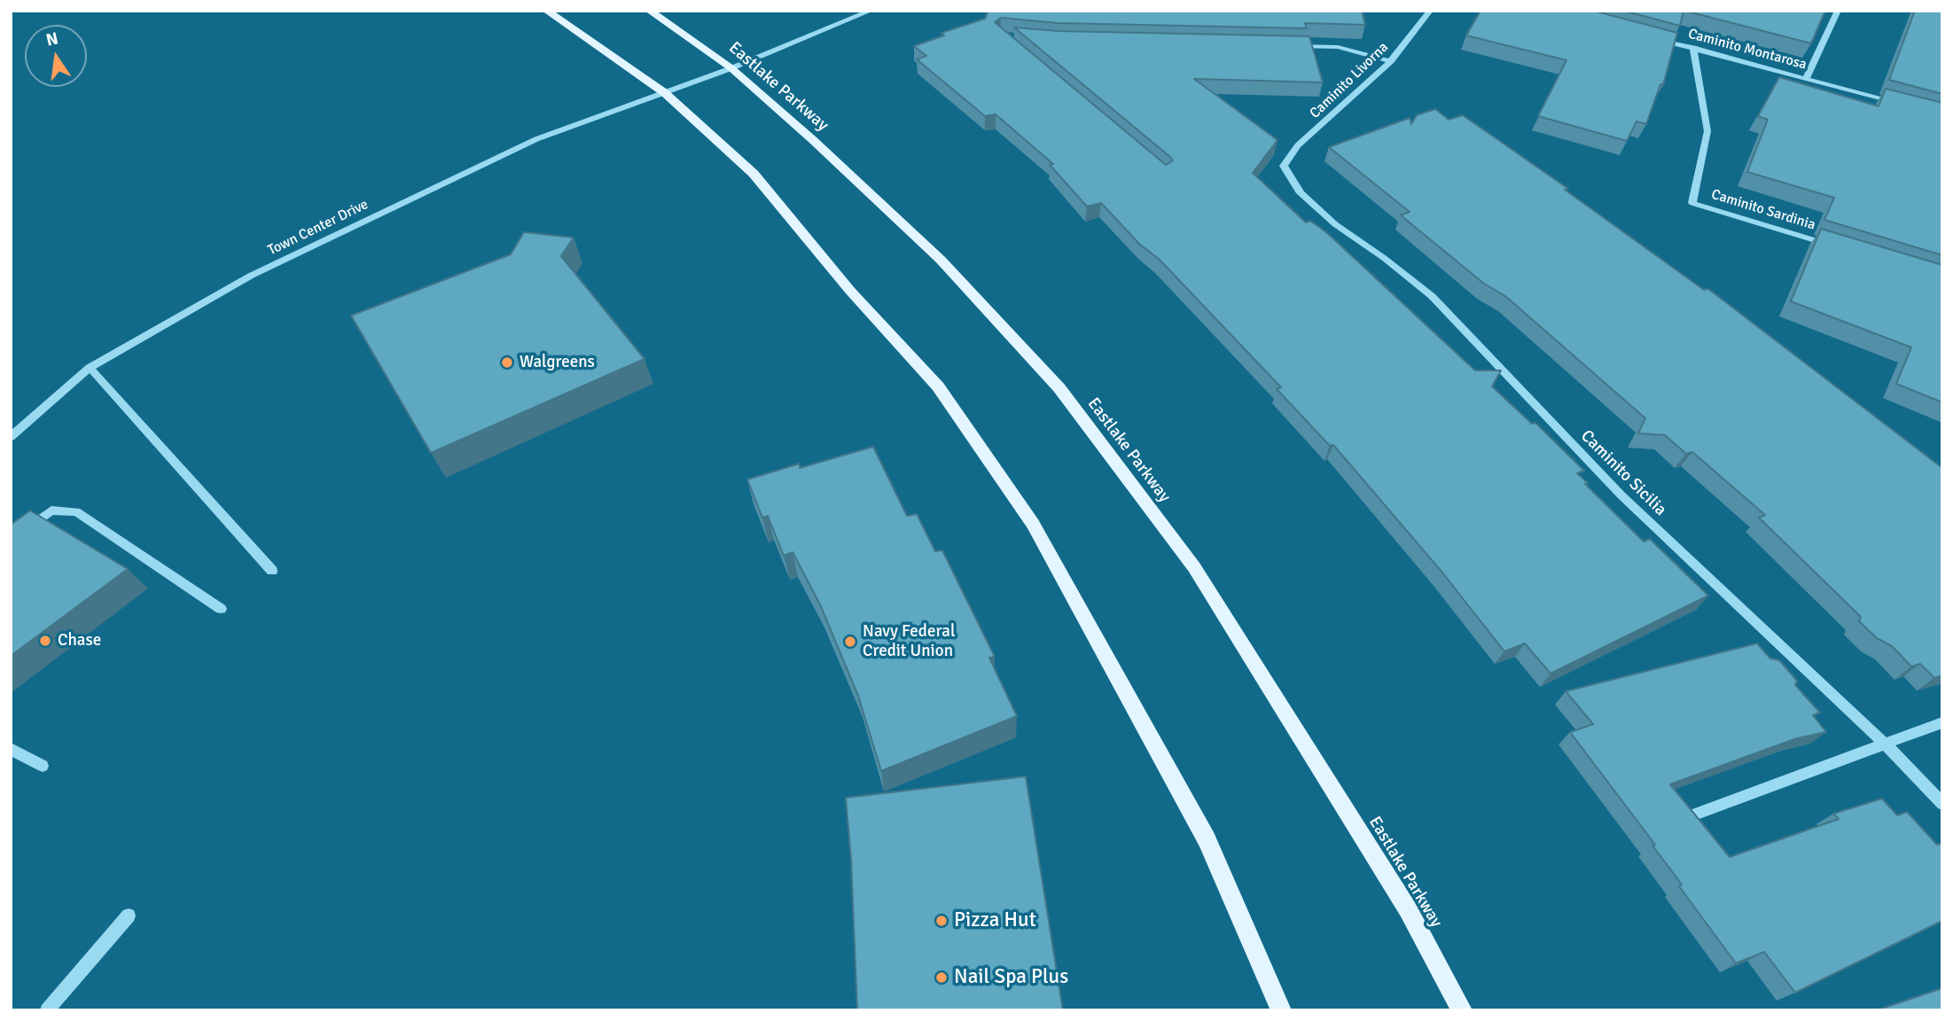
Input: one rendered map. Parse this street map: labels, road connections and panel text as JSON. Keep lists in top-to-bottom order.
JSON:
{
  "streets": {
    "main road": ["Eastlake Parkway"],
    "street": [
      "Caminito Montarosa",
      "Caminito Livorna",
      "Caminito Sardinia",
      "Town Center Drive",
      "Caminito Sicilia"
    ]
  },
  "crossings": [
    ["Caminito Montarosa", "Caminito Sardinia"],
    ["Caminito Livorna", "Caminito Sicilia"],
    ["Eastlake Parkway", "Town Center Drive"]
  ],
  "places": [
    "Walgreens",
    "Chase",
    "Navy Federal Credit Union",
    "Pizza Hut",
    "Nail Spa Plus"
  ],
  "north": "top"
}
